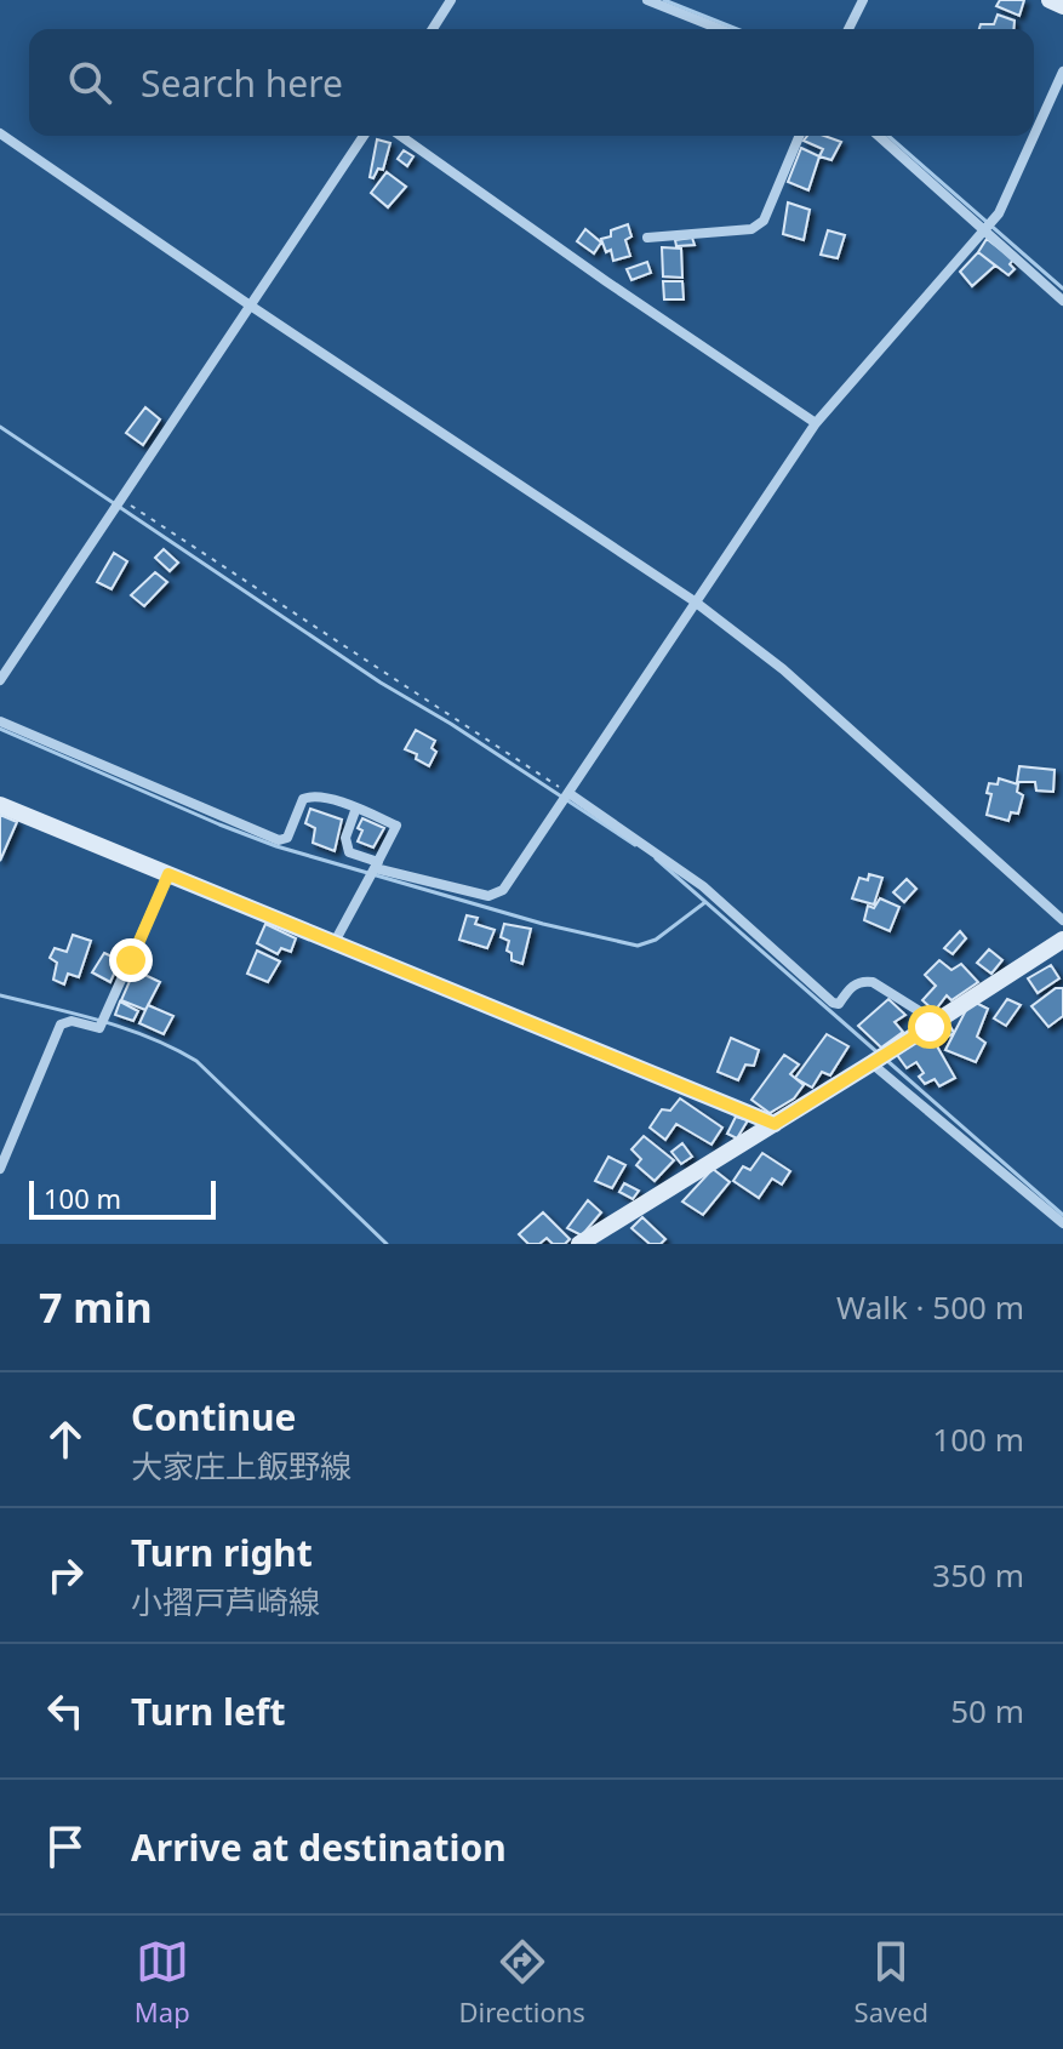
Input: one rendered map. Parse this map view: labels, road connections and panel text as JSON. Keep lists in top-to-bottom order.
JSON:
{
  "scale_bar": "100 m",
  "page": {
    "search": "Search here",
    "scale": "100 m",
    "heading": ["7 min", "Walk · 500 m"],
    "list": [
      ["Continue", "大家庄上飯野線", "100 m"],
      ["Turn right", "小摺戸芦崎線", "350 m"],
      ["Turn left", "50 m"],
      "Arrive at destination"
    ],
    "nav": ["Map", "Directions", "Saved"]
  }
}
